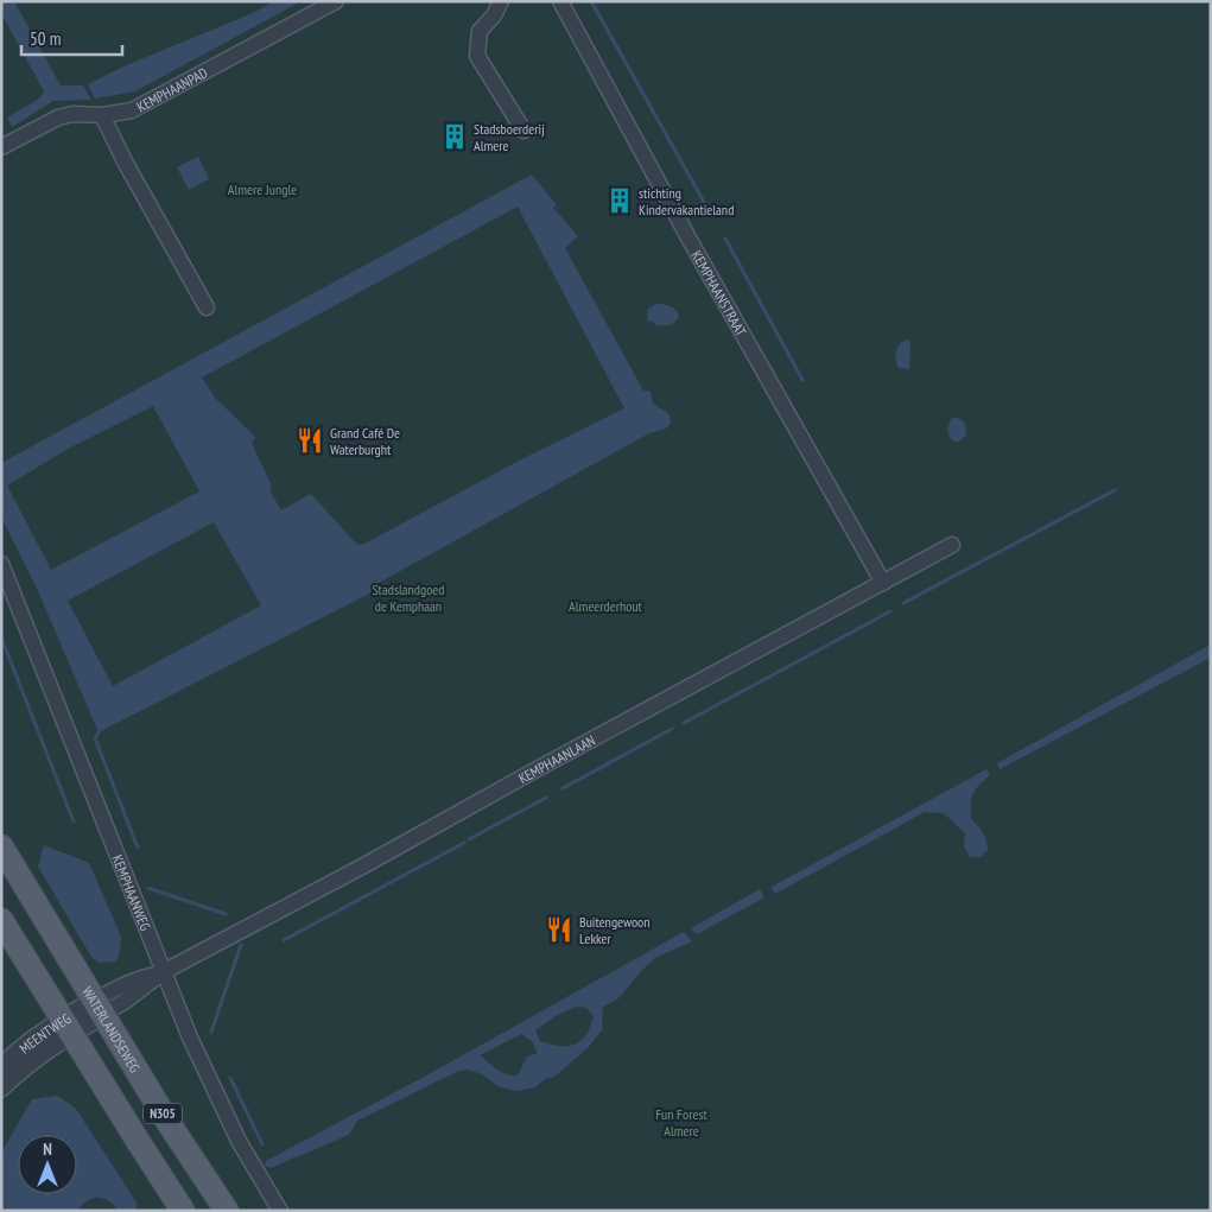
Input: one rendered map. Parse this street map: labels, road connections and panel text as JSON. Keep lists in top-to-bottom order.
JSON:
{
  "streets": {
    "main road": ["WATERLANDSEWEG", "N305"],
    "street": [
      "KEMPHAANPAD",
      "KEMPHAANSTRAAT",
      "KEMPHAANLAAN",
      "KEMPHAANWEG",
      "MEENTWEG"
    ]
  },
  "crossings": [
    ["KEMPHAANSTRAAT", "KEMPHAANLAAN"],
    ["KEMPHAANLAAN", "KEMPHAANWEG"],
    ["KEMPHAANLAAN", "WATERLANDSEWEG"],
    ["KEMPHAANLAAN", "MEENTWEG"],
    ["KEMPHAANLAAN", "N305"],
    ["MEENTWEG", "N305"]
  ],
  "parks": [
    "Almere Jungle",
    "Stadslandgoed de Kemphaan",
    "Almeerderhout",
    "Fun Forest Almere"
  ],
  "places": {
    "building": ["Stadsboerderij Almere", "stichting Kindervakantieland"],
    "restaurant": ["Grand Café De Waterburght", "Buitengewoon Lekker"]
  },
  "scale_bar": "50 m",
  "north": "top"
}
